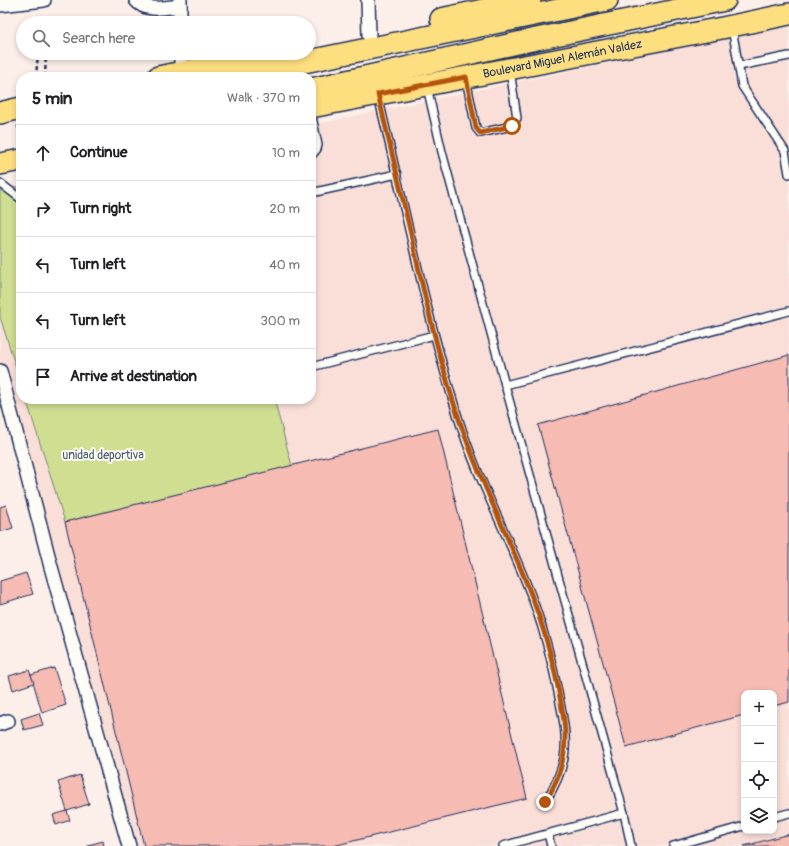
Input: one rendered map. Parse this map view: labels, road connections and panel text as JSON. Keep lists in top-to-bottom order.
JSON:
{
  "streets": {
    "main road": ["Boulevard Miguel Alemán Valdez"]
  },
  "parks": ["unidad deportiva"],
  "page": {
    "search": "Search here",
    "heading": ["5 min", "Walk · 370 m"],
    "list": [
      ["Continue", "10 m"],
      ["Turn right", "20 m"],
      ["Turn left", "40 m"],
      ["Turn left", "300 m"],
      "Arrive at destination"
    ],
    "map_buttons": ["+", "−"]
  }
}
